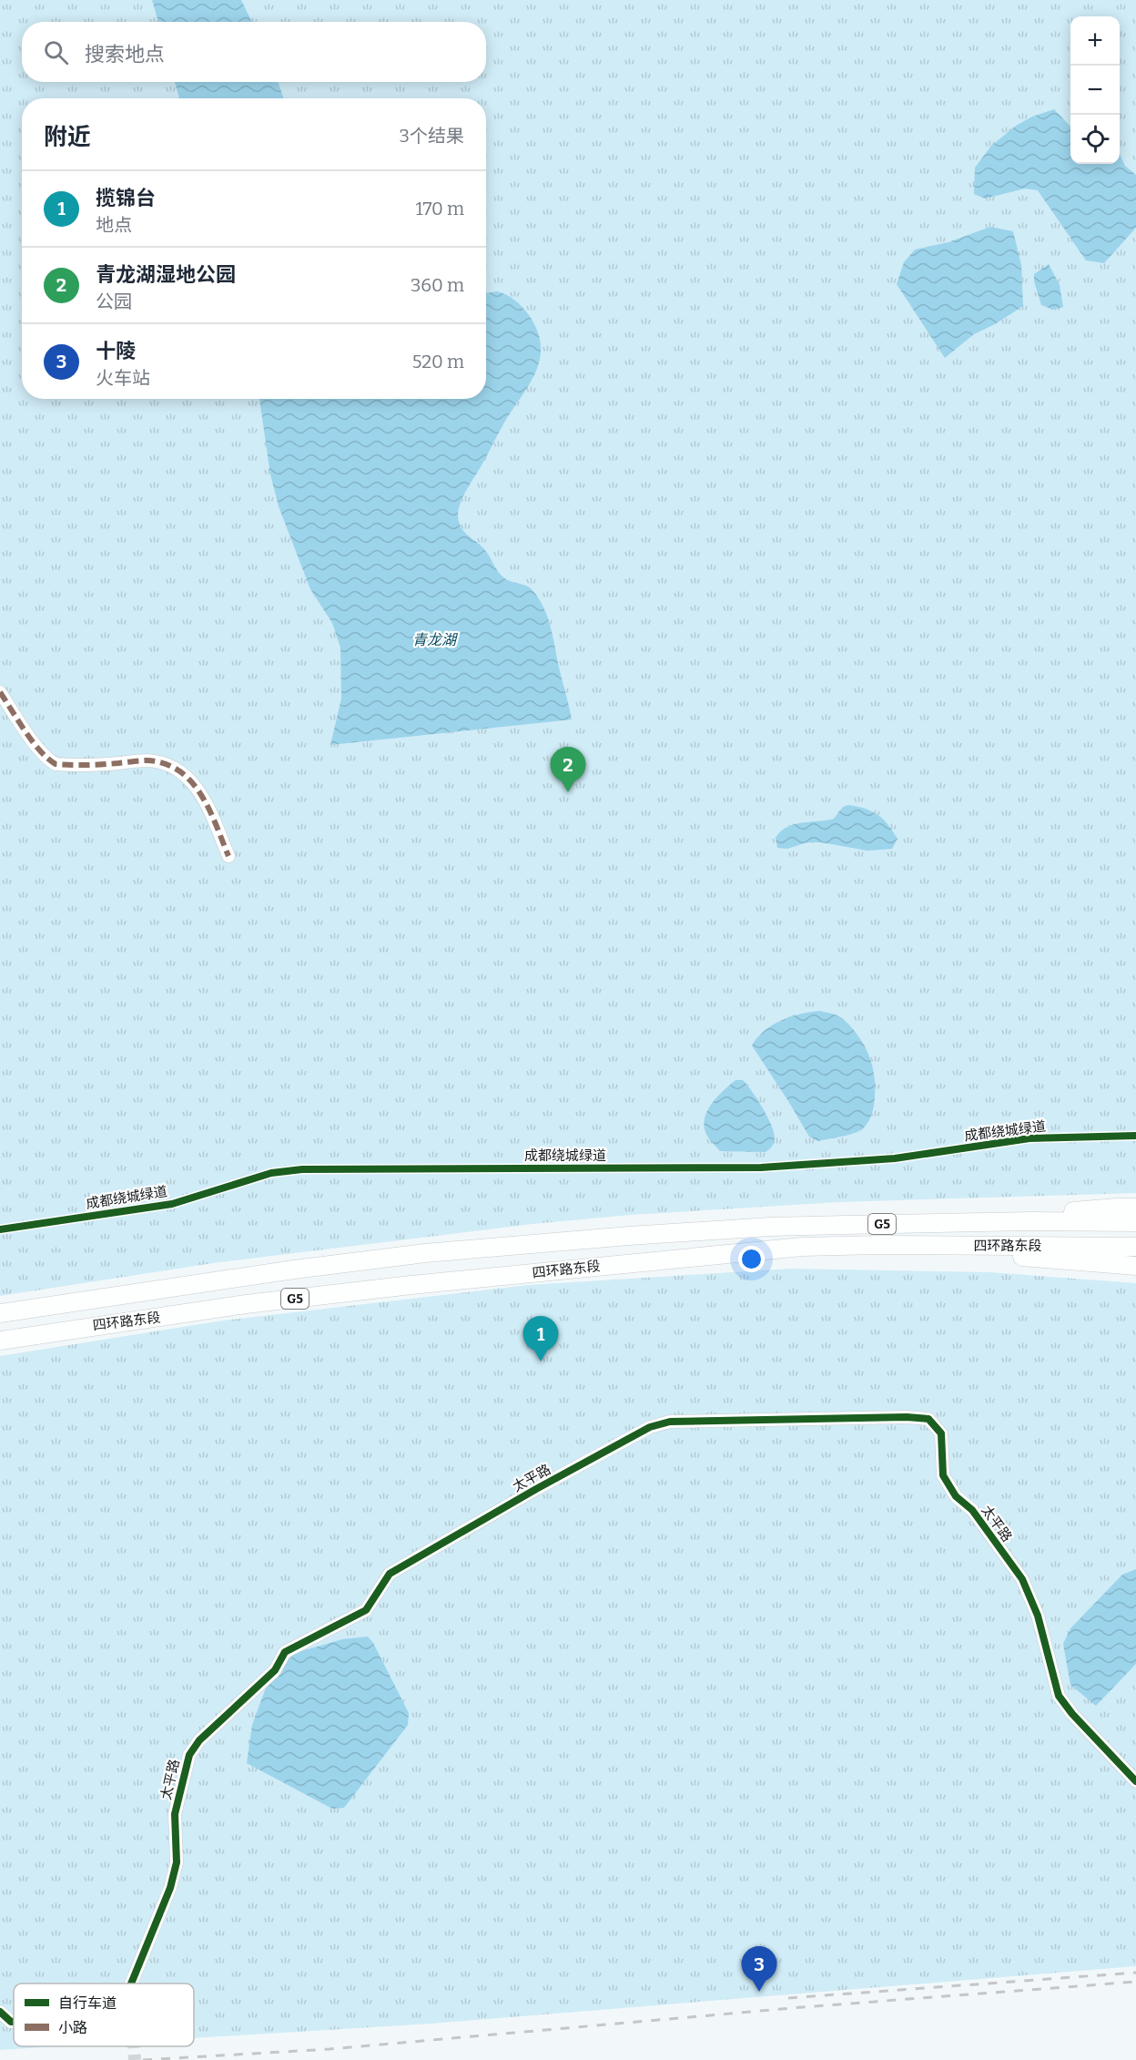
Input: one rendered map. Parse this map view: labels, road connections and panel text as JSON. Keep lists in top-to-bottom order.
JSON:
{
  "streets": {
    "highway": ["G5", "四环路东段"],
    "street": ["太平路"],
    "cycle path": ["成都绕城绿道"]
  },
  "water": ["青龙湖"],
  "legend": ["自行车道", "小路"],
  "page": {
    "map_buttons": ["+", "−"],
    "search": "搜索地点",
    "heading": ["附近", "3个结果"],
    "list": [
      {
        "mark": "1",
        "name": "揽锦台",
        "note": "地点",
        "value": "170 m"
      },
      {
        "mark": "2",
        "name": "青龙湖湿地公园",
        "note": "公园",
        "value": "360 m"
      },
      {
        "mark": "3",
        "name": "十陵",
        "note": "火车站",
        "value": "520 m"
      }
    ],
    "pins": ["2", "1", "3"]
  }
}
